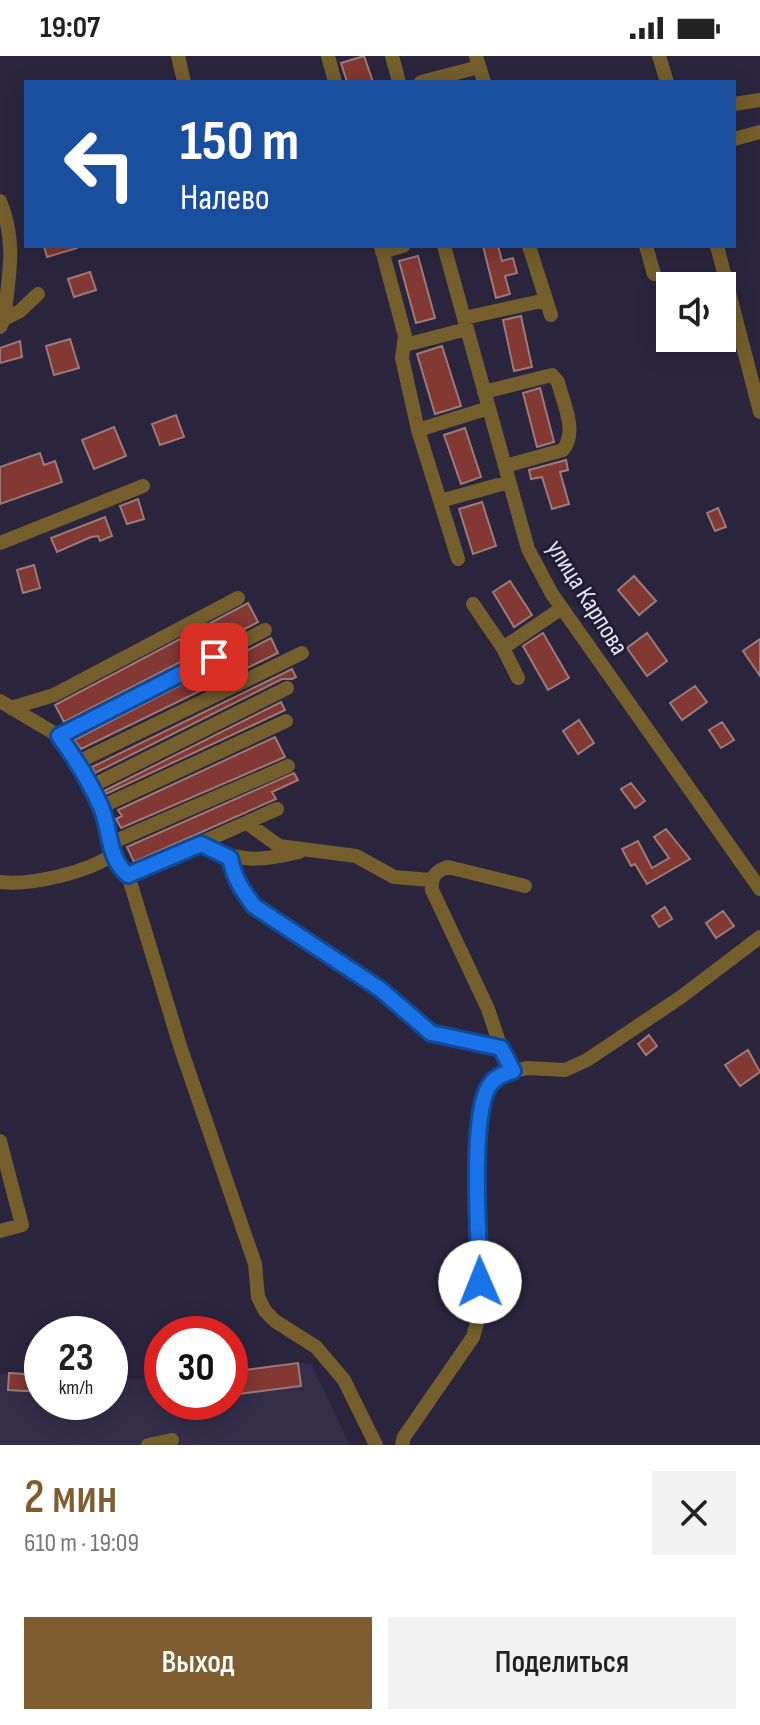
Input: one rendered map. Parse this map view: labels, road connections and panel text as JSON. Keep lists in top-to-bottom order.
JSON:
{
  "streets": {
    "street": ["улица Карпова"]
  },
  "page": {
    "status": "19:07",
    "turn": ["150 m", "Налево"],
    "speed": "23 km/h",
    "limit": "30",
    "heading": ["2 мин", "610 m · 19:09"],
    "buttons": ["Выход", "Поделиться"]
  }
}
